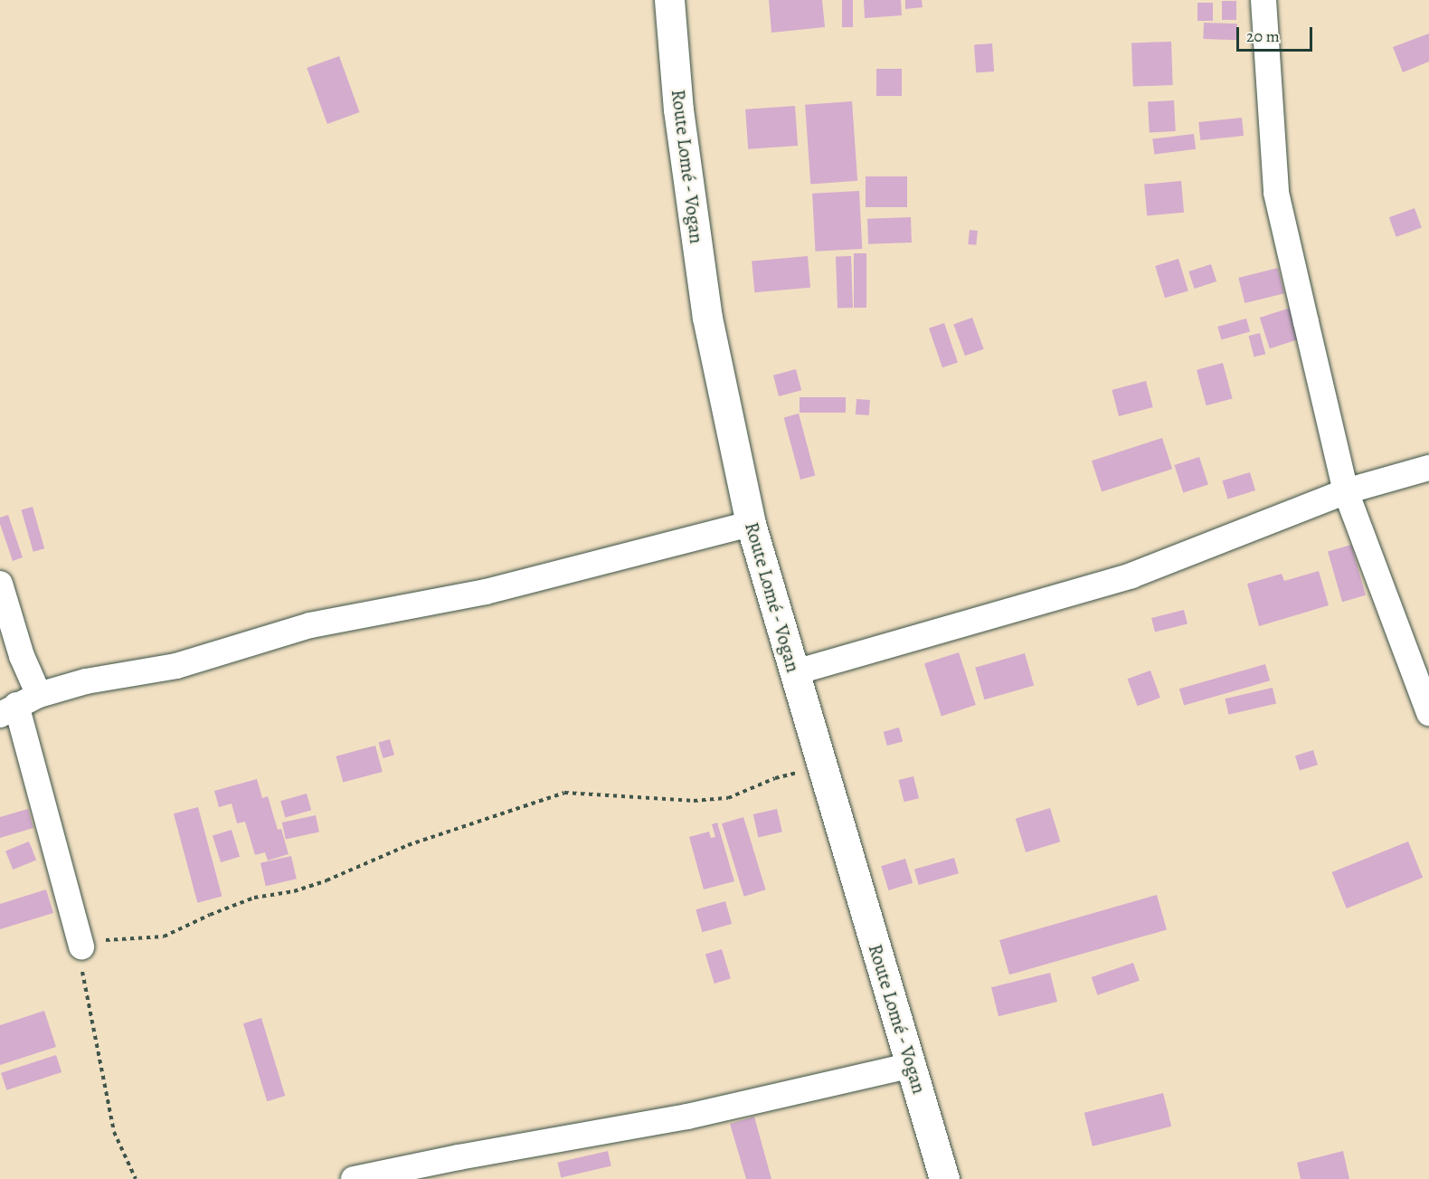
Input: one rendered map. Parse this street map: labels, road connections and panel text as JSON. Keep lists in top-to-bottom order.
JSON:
{
  "streets": {
    "main road": ["Route Lomé - Vogan"]
  },
  "scale_bar": "20 m"
}
